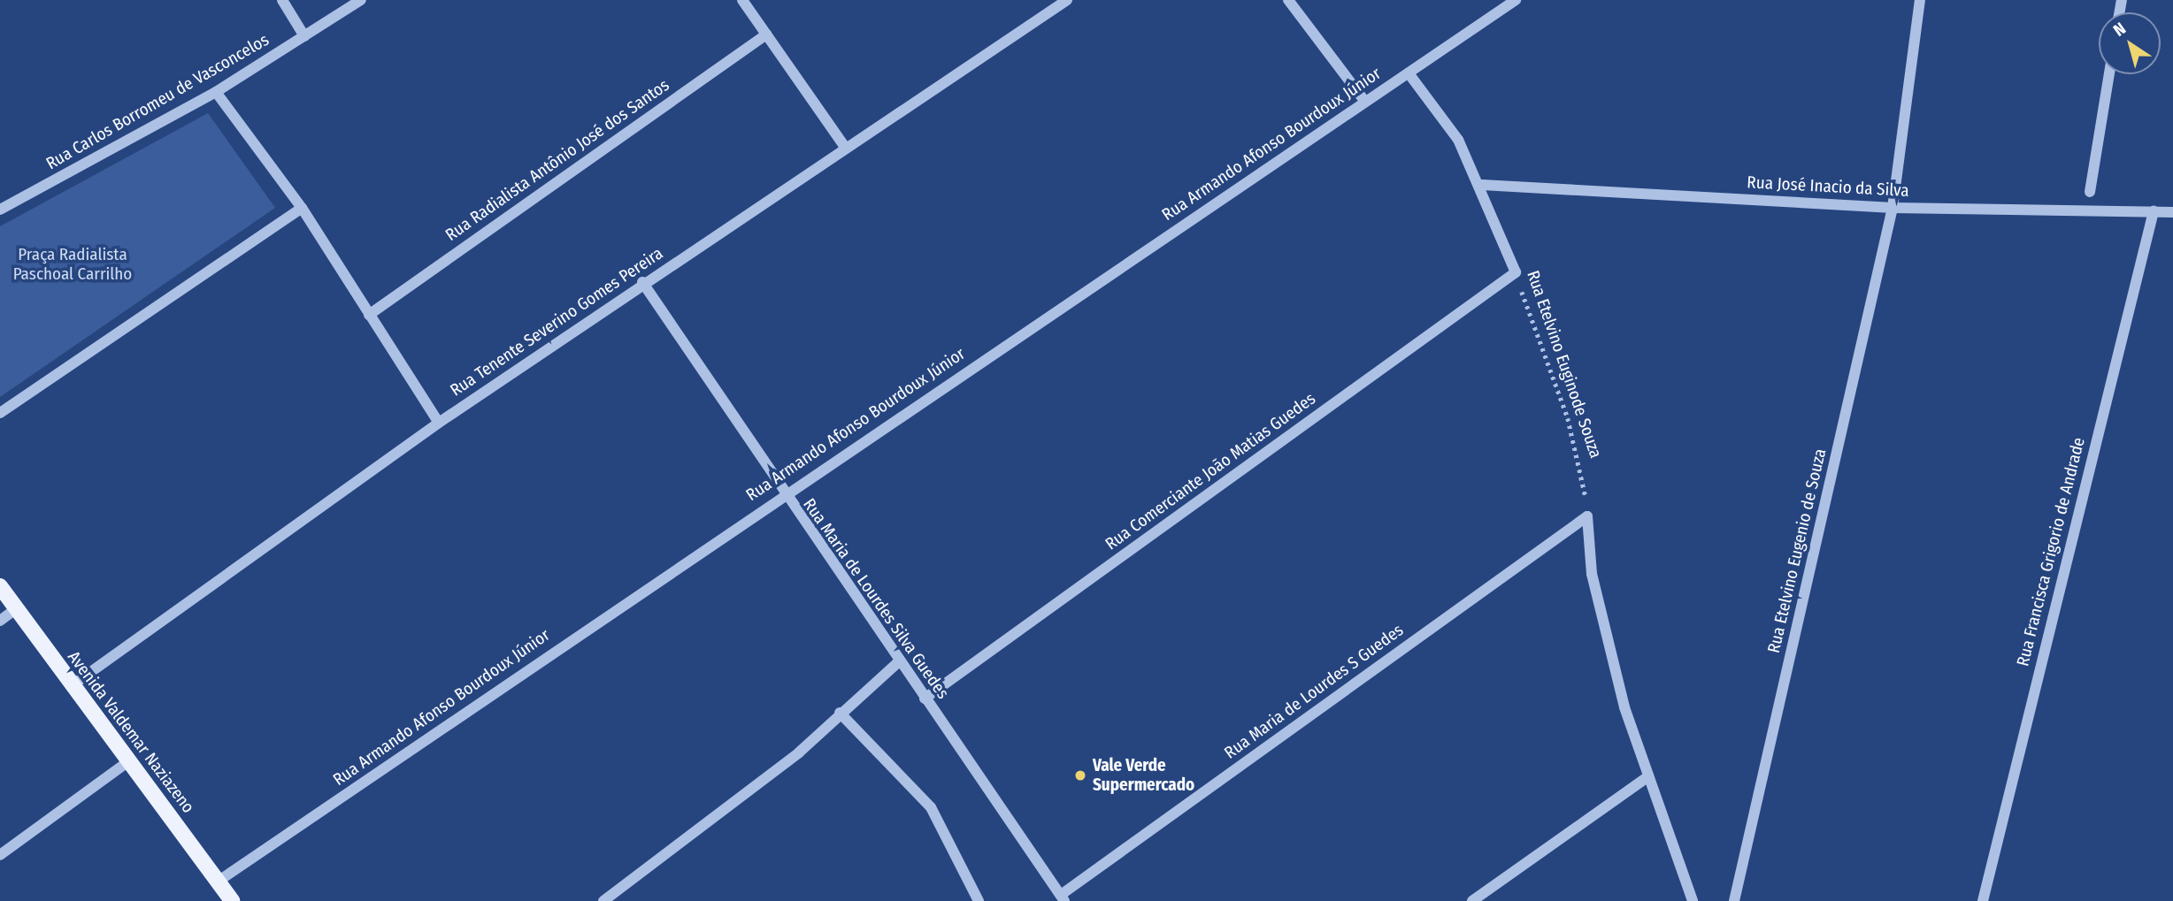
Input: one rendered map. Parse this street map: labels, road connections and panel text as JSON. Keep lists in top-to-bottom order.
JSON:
{
  "streets": {
    "main road": ["Avenida Valdemar Naziazeno"],
    "street": [
      "Rua Carlos Borromeu de Vasconcelos",
      "Rua Armando Afonso Bourdoux Júnior",
      "Rua Radialista Antônio José dos Santos",
      "Rua José Inacio da Silva",
      "Rua Tenente Severino Gomes Pereira",
      "Rua Etelvino Euginode Souza",
      "Rua Comerciante João Matias Guedes",
      "Rua Etelvino Eugenio de Souza",
      "Rua Francisca Grigorio de Andrade",
      "Rua Maria de Lourdes Silva Guedes",
      "Rua Maria de Lourdes S Guedes"
    ]
  },
  "crossings": [
    ["Rua Armando Afonso Bourdoux Júnior", "Rua Etelvino Euginode Souza"],
    ["Rua Armando Afonso Bourdoux Júnior", "Rua Maria de Lourdes Silva Guedes"],
    ["Rua Armando Afonso Bourdoux Júnior", "Avenida Valdemar Naziazeno"],
    ["Rua José Inacio da Silva", "Rua Etelvino Euginode Souza"],
    ["Rua José Inacio da Silva", "Rua Etelvino Eugenio de Souza"],
    ["Rua José Inacio da Silva", "Rua Francisca Grigorio de Andrade"],
    ["Rua Tenente Severino Gomes Pereira", "Rua Maria de Lourdes Silva Guedes"],
    ["Rua Tenente Severino Gomes Pereira", "Avenida Valdemar Naziazeno"],
    ["Rua Etelvino Euginode Souza", "Rua Comerciante João Matias Guedes"],
    ["Rua Etelvino Euginode Souza", "Rua Maria de Lourdes S Guedes"],
    ["Rua Comerciante João Matias Guedes", "Rua Maria de Lourdes Silva Guedes"],
    ["Rua Maria de Lourdes Silva Guedes", "Rua Maria de Lourdes S Guedes"]
  ],
  "parks": ["Praça Radialista Paschoal Carrilho"],
  "places": ["Vale Verde Supermercado"],
  "north": "top left"
}
